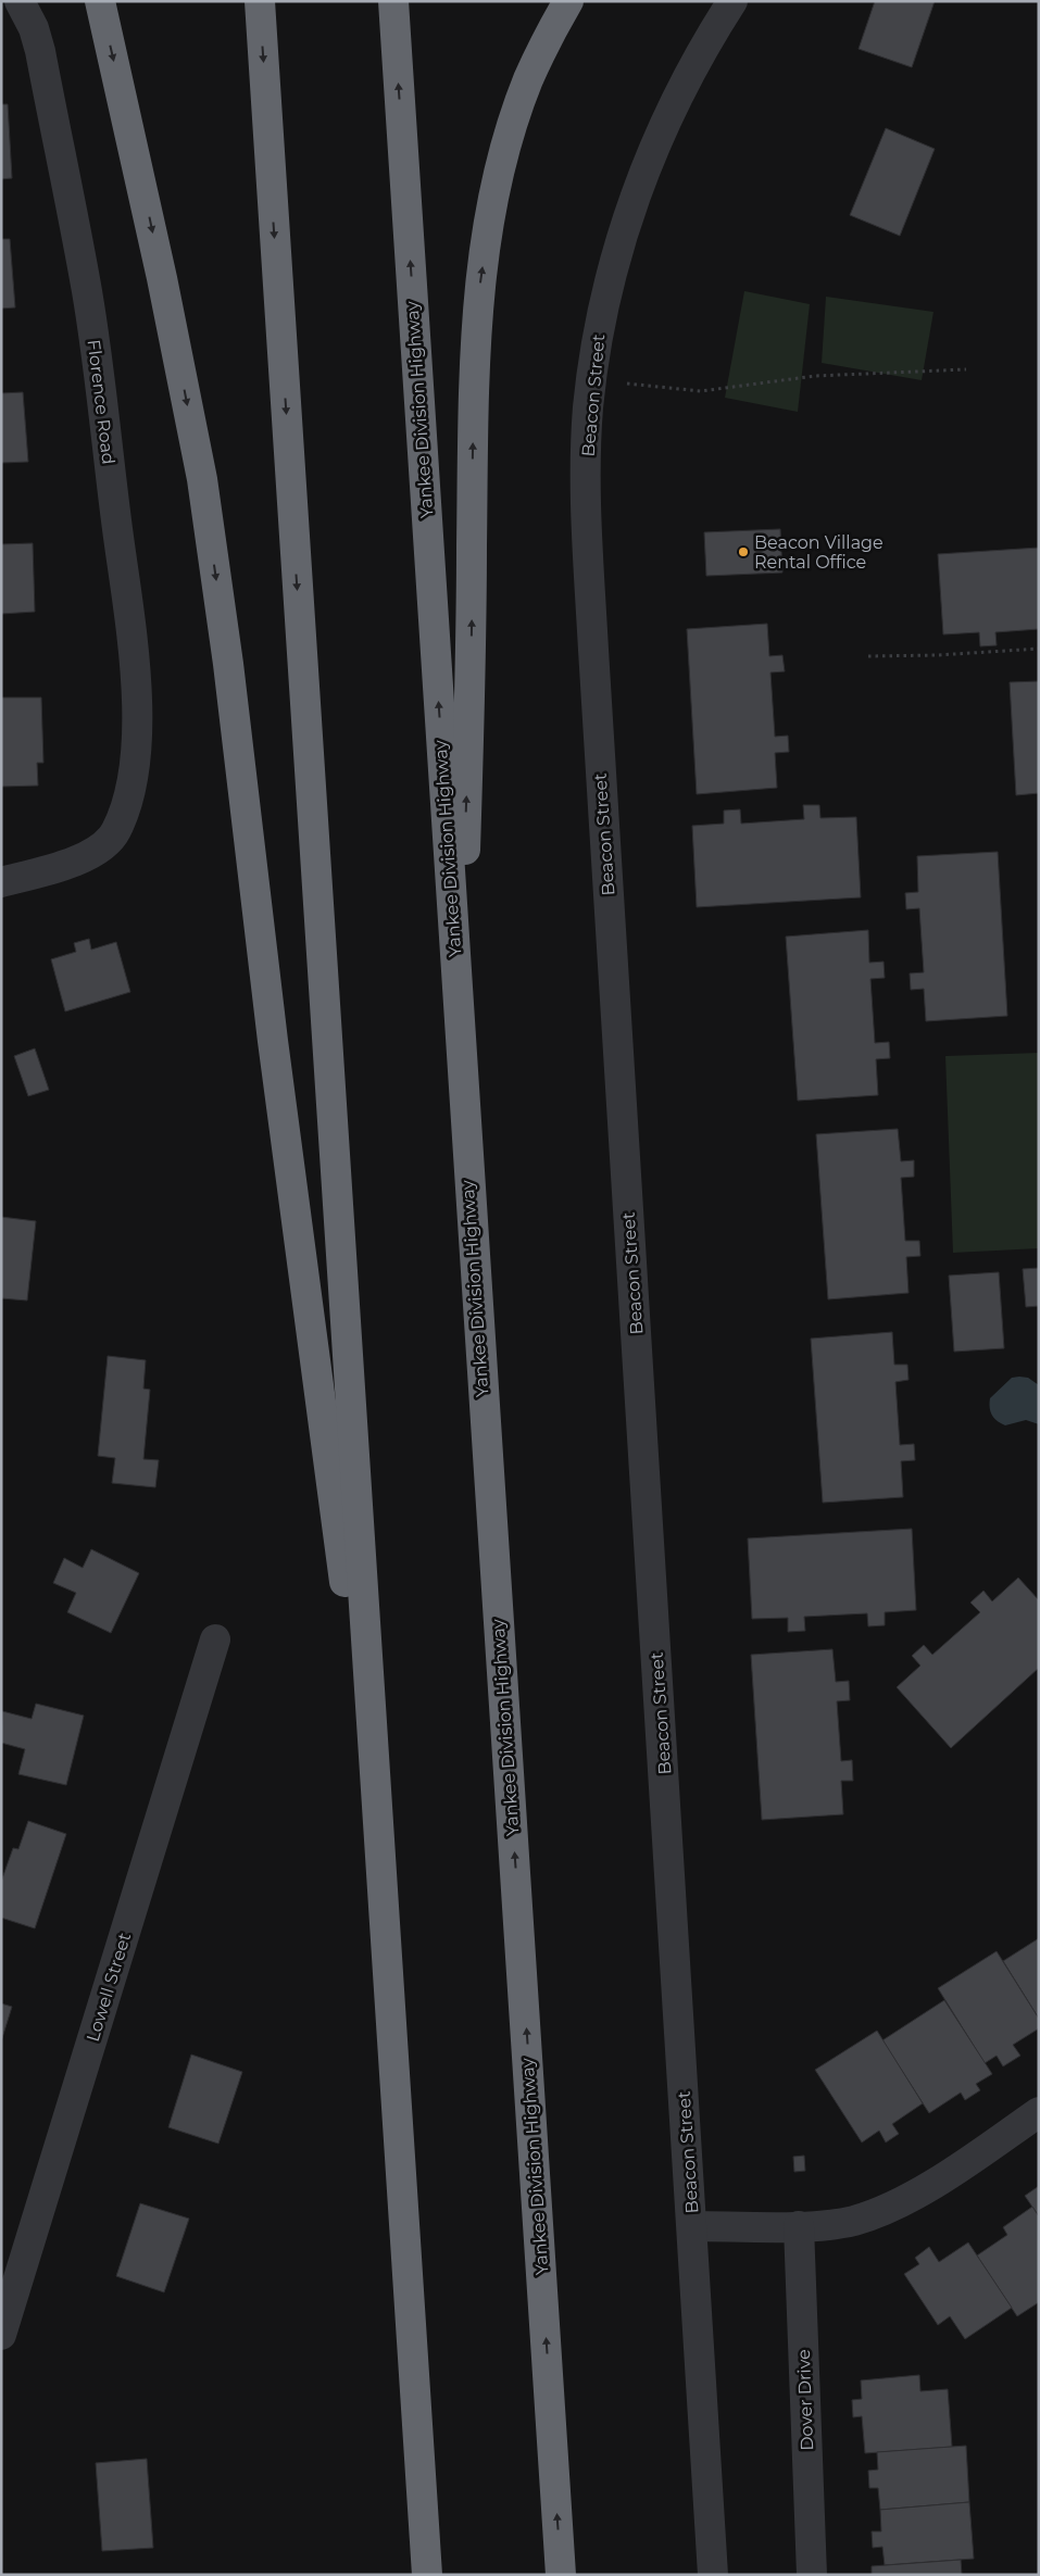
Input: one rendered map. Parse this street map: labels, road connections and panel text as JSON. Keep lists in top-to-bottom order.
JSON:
{
  "streets": {
    "highway": ["Yankee Division Highway"],
    "street": [
      "Beacon Street",
      "Florence Road",
      "Lowell Street",
      "Dover Drive"
    ]
  },
  "places": ["Beacon Village Rental Office"]
}
